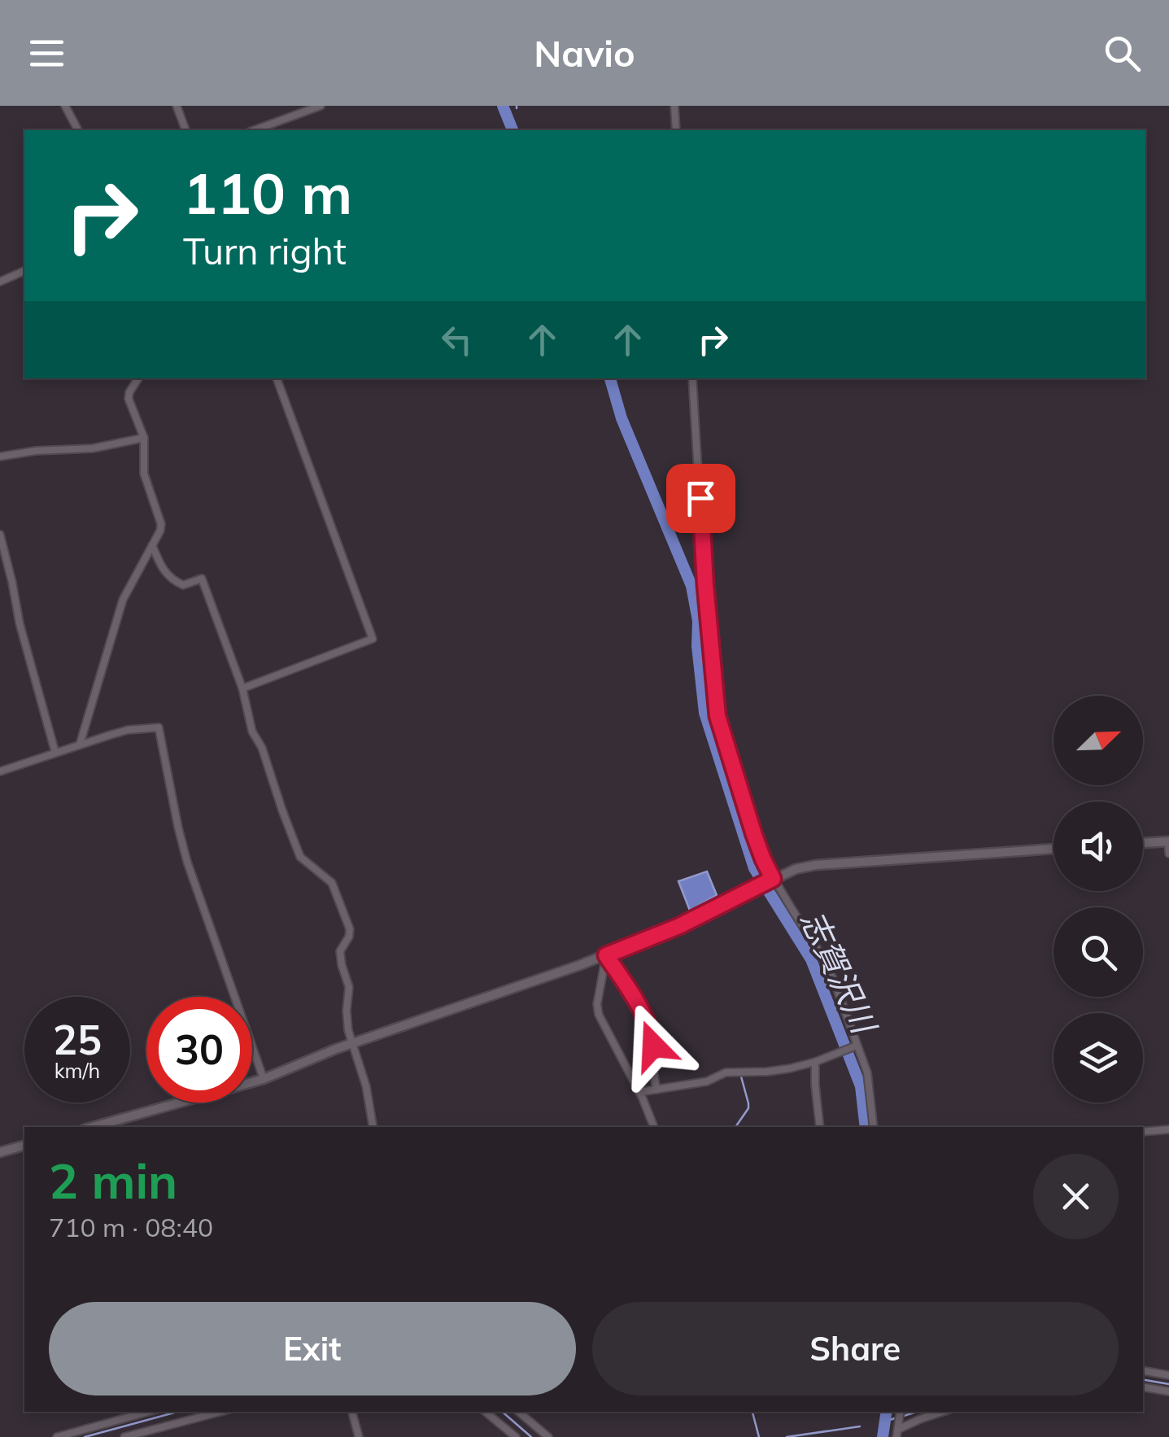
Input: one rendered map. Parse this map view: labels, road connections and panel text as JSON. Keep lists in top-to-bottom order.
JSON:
{
  "water": ["志賀沢川"],
  "north": "top right",
  "page": {
    "header": "Navio",
    "turn": ["110 m", "Turn right"],
    "speed": "25 km/h",
    "limit": "30",
    "heading": ["2 min", "710 m · 08:40"],
    "buttons": ["Exit", "Share"]
  }
}
